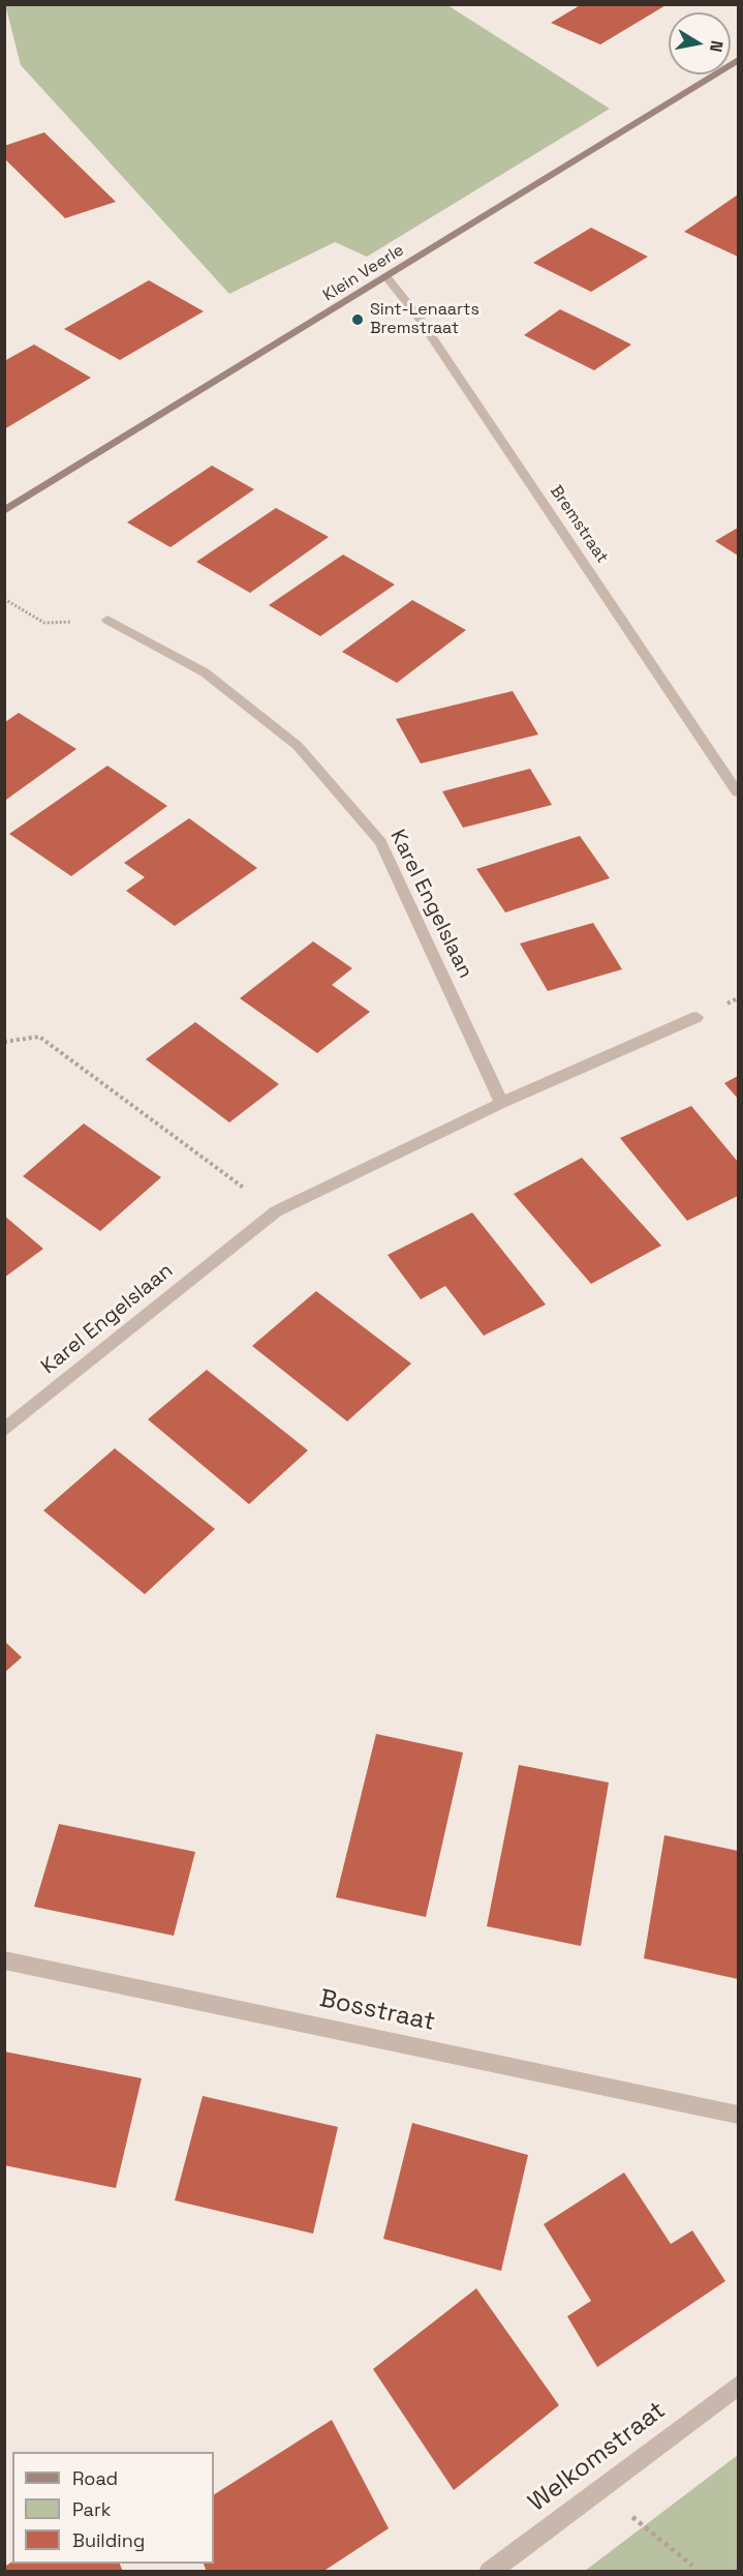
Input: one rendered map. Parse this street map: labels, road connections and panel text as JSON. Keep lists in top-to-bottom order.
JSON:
{
  "streets": {
    "main road": ["Klein Veerle"],
    "street": [
      "Bremstraat",
      "Karel Engelslaan",
      "Bosstraat",
      "Welkomstraat"
    ]
  },
  "crossings": [
    ["Klein Veerle", "Bremstraat"]
  ],
  "places": ["Sint-Lenaarts Bremstraat"],
  "legend": ["Road", "Park", "Building"],
  "north": "right"
}
